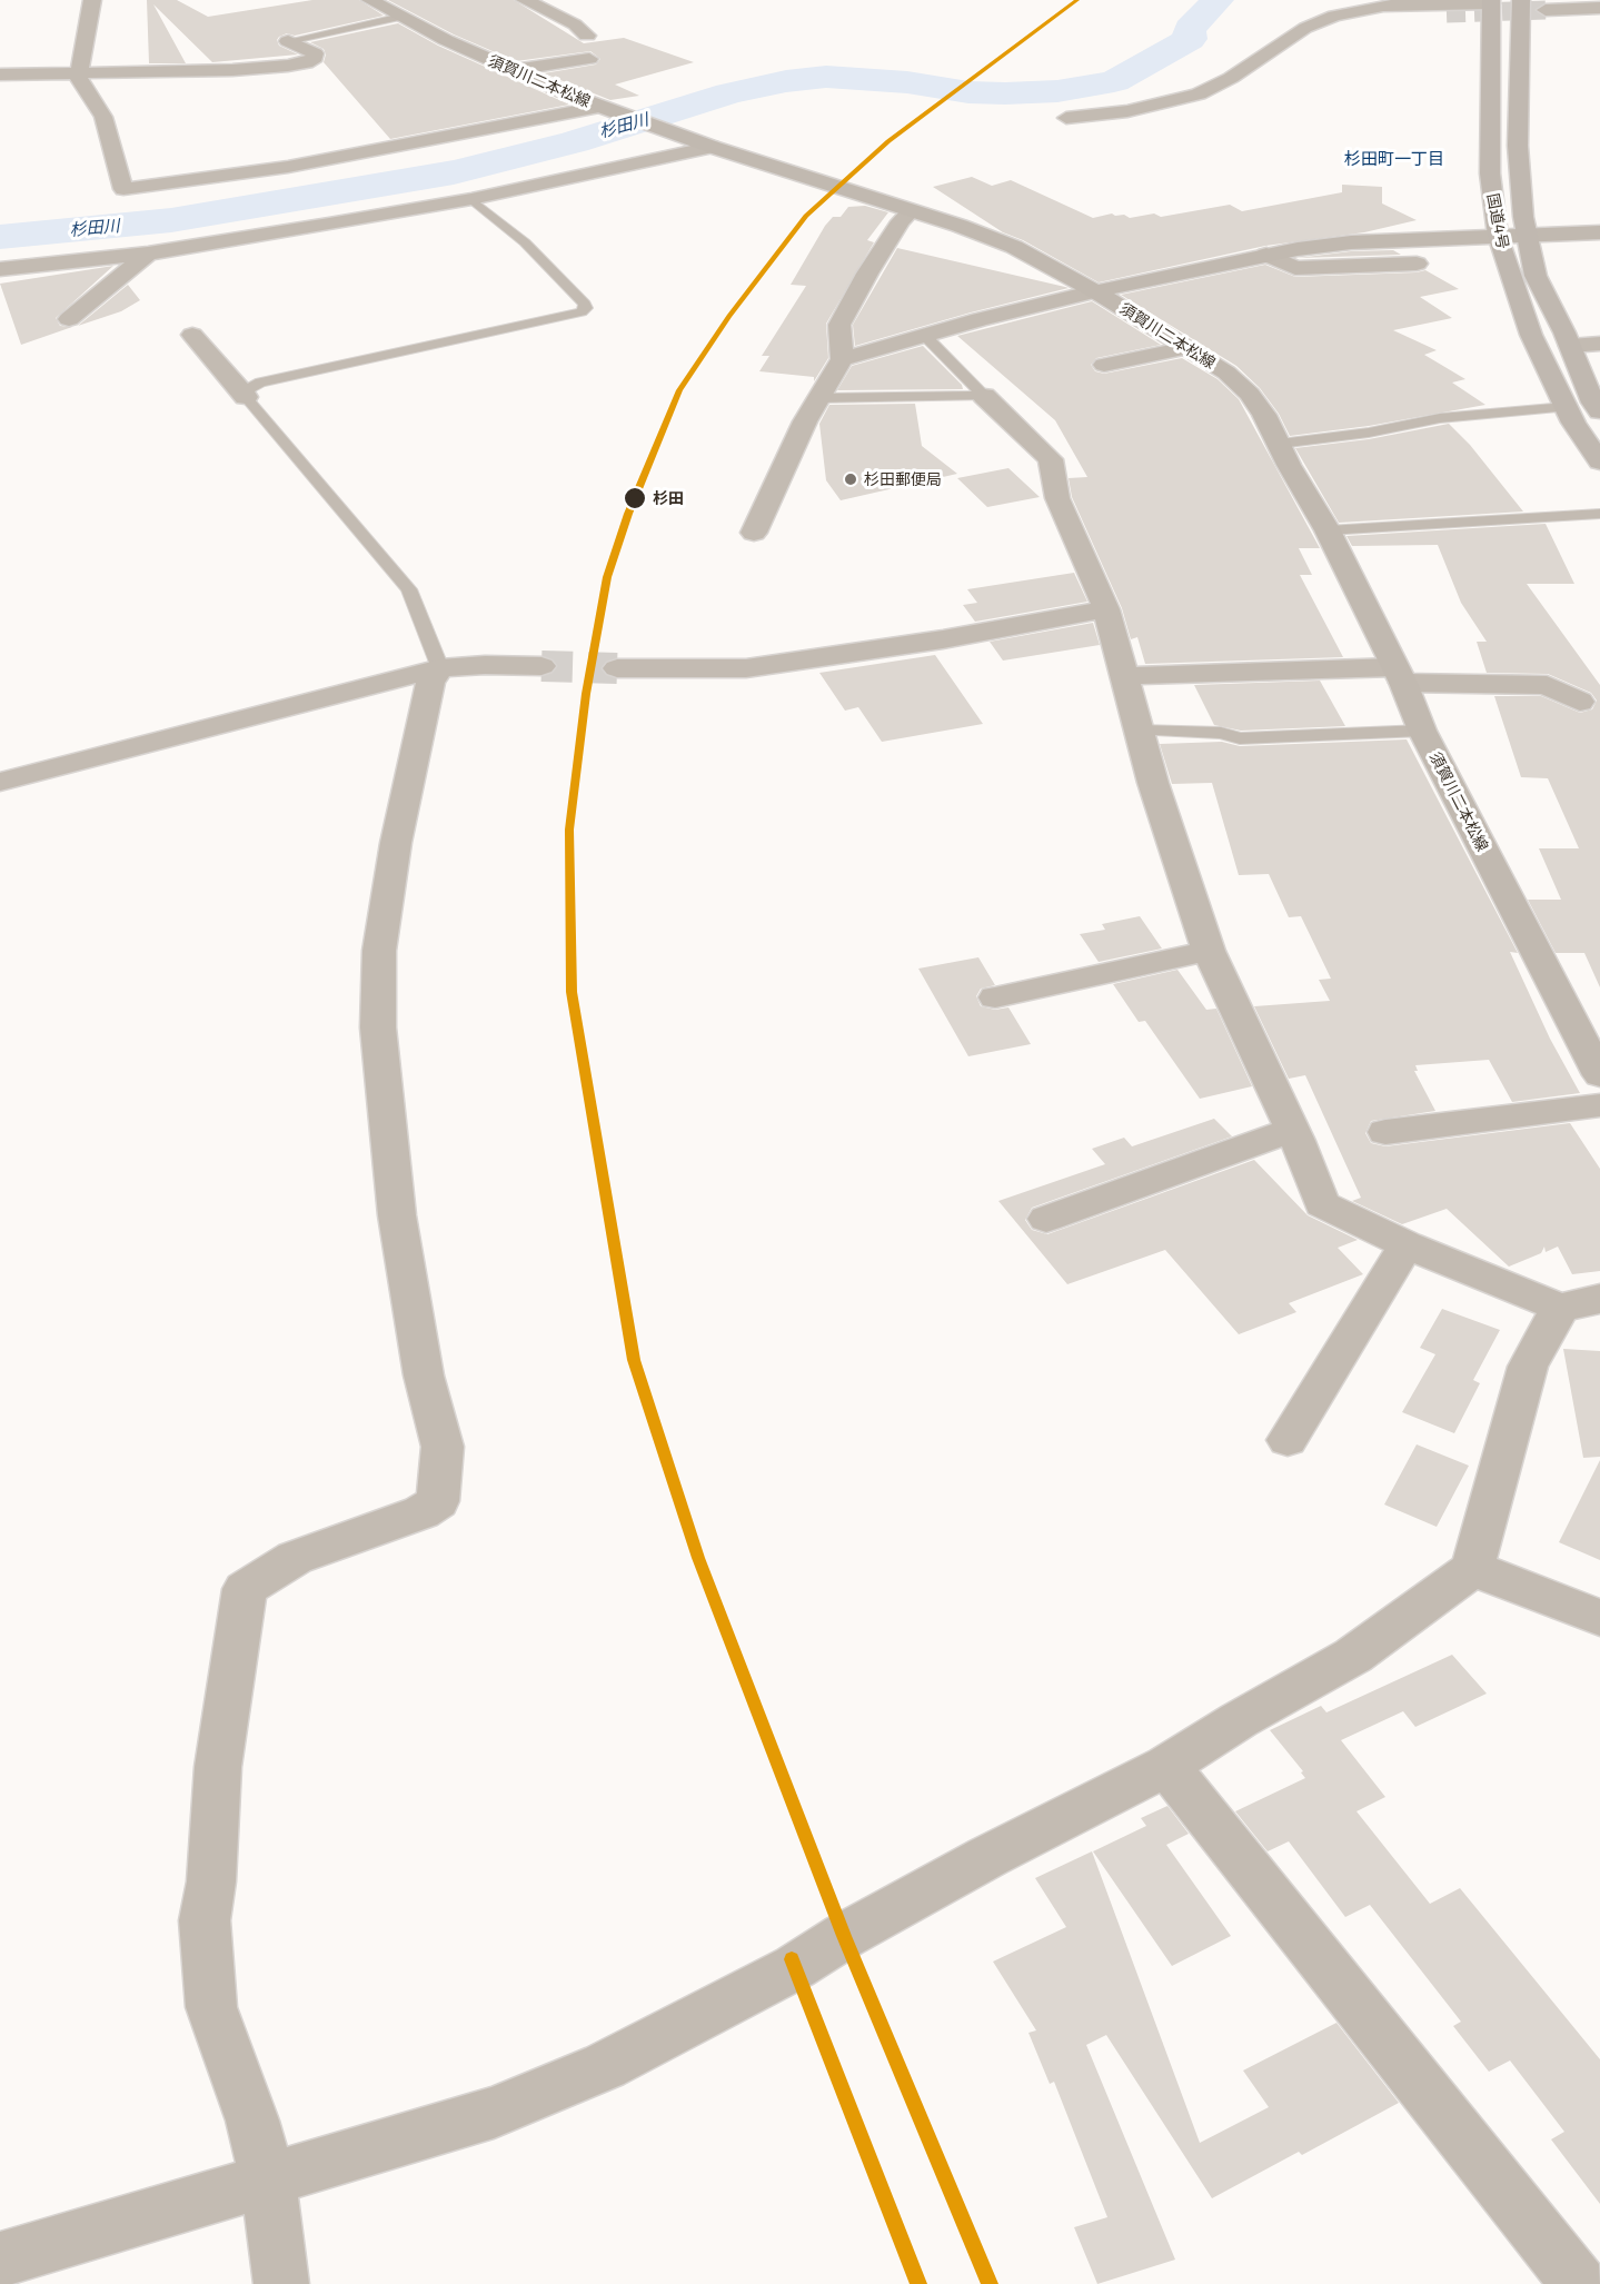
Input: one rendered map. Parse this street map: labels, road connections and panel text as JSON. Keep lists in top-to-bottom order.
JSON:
{
  "streets": {
    "highway": ["国道4号"],
    "main road": ["須賀川二本松線"]
  },
  "districts": ["杉田町一丁目"],
  "water": ["杉田川"],
  "places": ["杉田郵便局", "杉田"]
}
